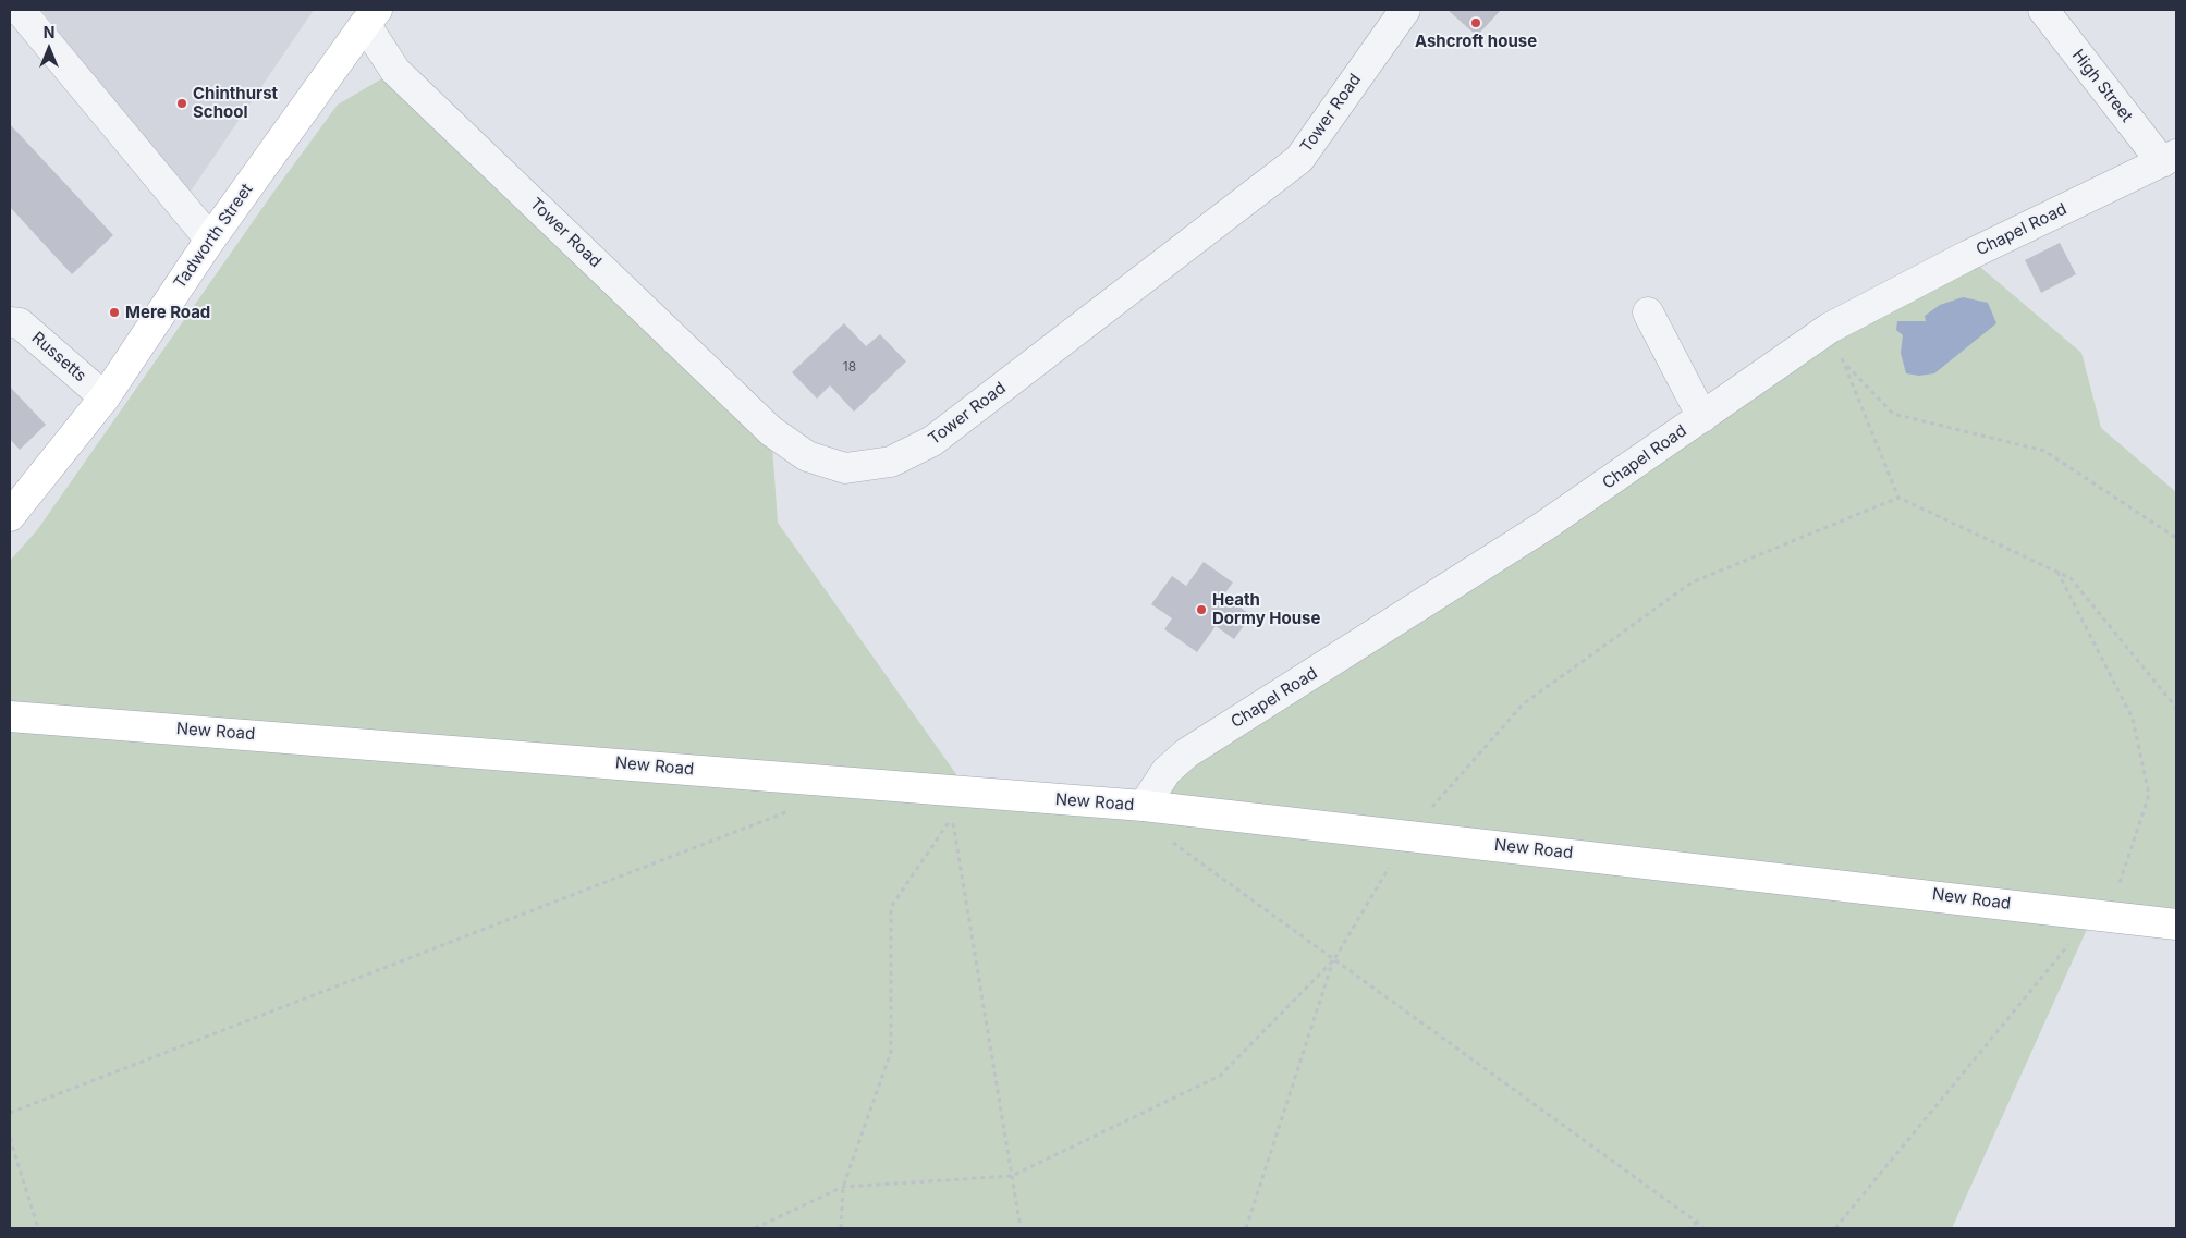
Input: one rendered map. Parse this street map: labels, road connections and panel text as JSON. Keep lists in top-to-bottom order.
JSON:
{
  "streets": {
    "main road": ["Tadworth Street", "New Road"],
    "street": [
      "High Street",
      "Tower Road",
      "Chapel Road",
      "Russetts"
    ]
  },
  "crossings": [
    ["High Street", "Chapel Road"],
    ["Tower Road", "Tadworth Street"],
    ["Chapel Road", "New Road"],
    ["Tadworth Street", "Russetts"]
  ],
  "places": [
    "Ashcroft house",
    "Chinthurst School",
    "Mere Road",
    "Heath Dormy House"
  ],
  "house_numbers": ["18"],
  "north": "top"
}
